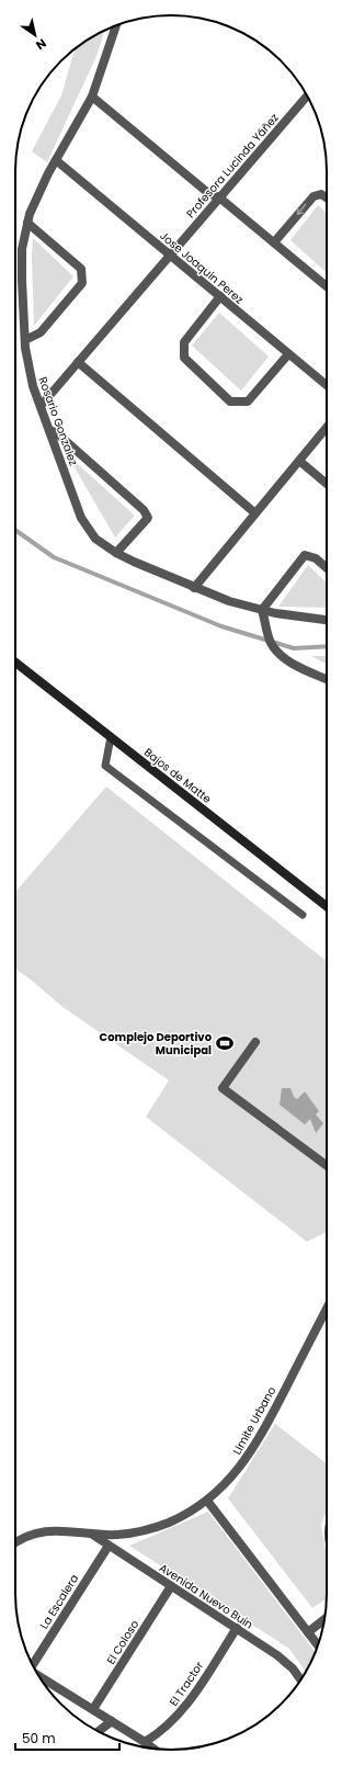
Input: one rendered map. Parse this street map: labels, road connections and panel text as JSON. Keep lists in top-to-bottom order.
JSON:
{
  "streets": {
    "main road": ["Bajos de Matte"],
    "street": [
      "Profesora Lucinda Yáñez",
      "Jose Joaquin Perez",
      "Rosario Gonzalez",
      "Límite Urbano",
      "Avenida Nuevo Buin",
      "La Escalera",
      "El Coloso",
      "El Tractor"
    ]
  },
  "crossings": [
    ["Profesora Lucinda Yáñez", "Jose Joaquin Perez"],
    ["Profesora Lucinda Yáñez", "Rosario Gonzalez"],
    ["Jose Joaquin Perez", "Rosario Gonzalez"],
    ["Límite Urbano", "Avenida Nuevo Buin"],
    ["Avenida Nuevo Buin", "La Escalera"],
    ["Avenida Nuevo Buin", "El Coloso"],
    ["Avenida Nuevo Buin", "El Tractor"]
  ],
  "places": {
    "sports": ["Complejo Deportivo Municipal"]
  },
  "scale_bar": "50 m",
  "north": "bottom right"
}
